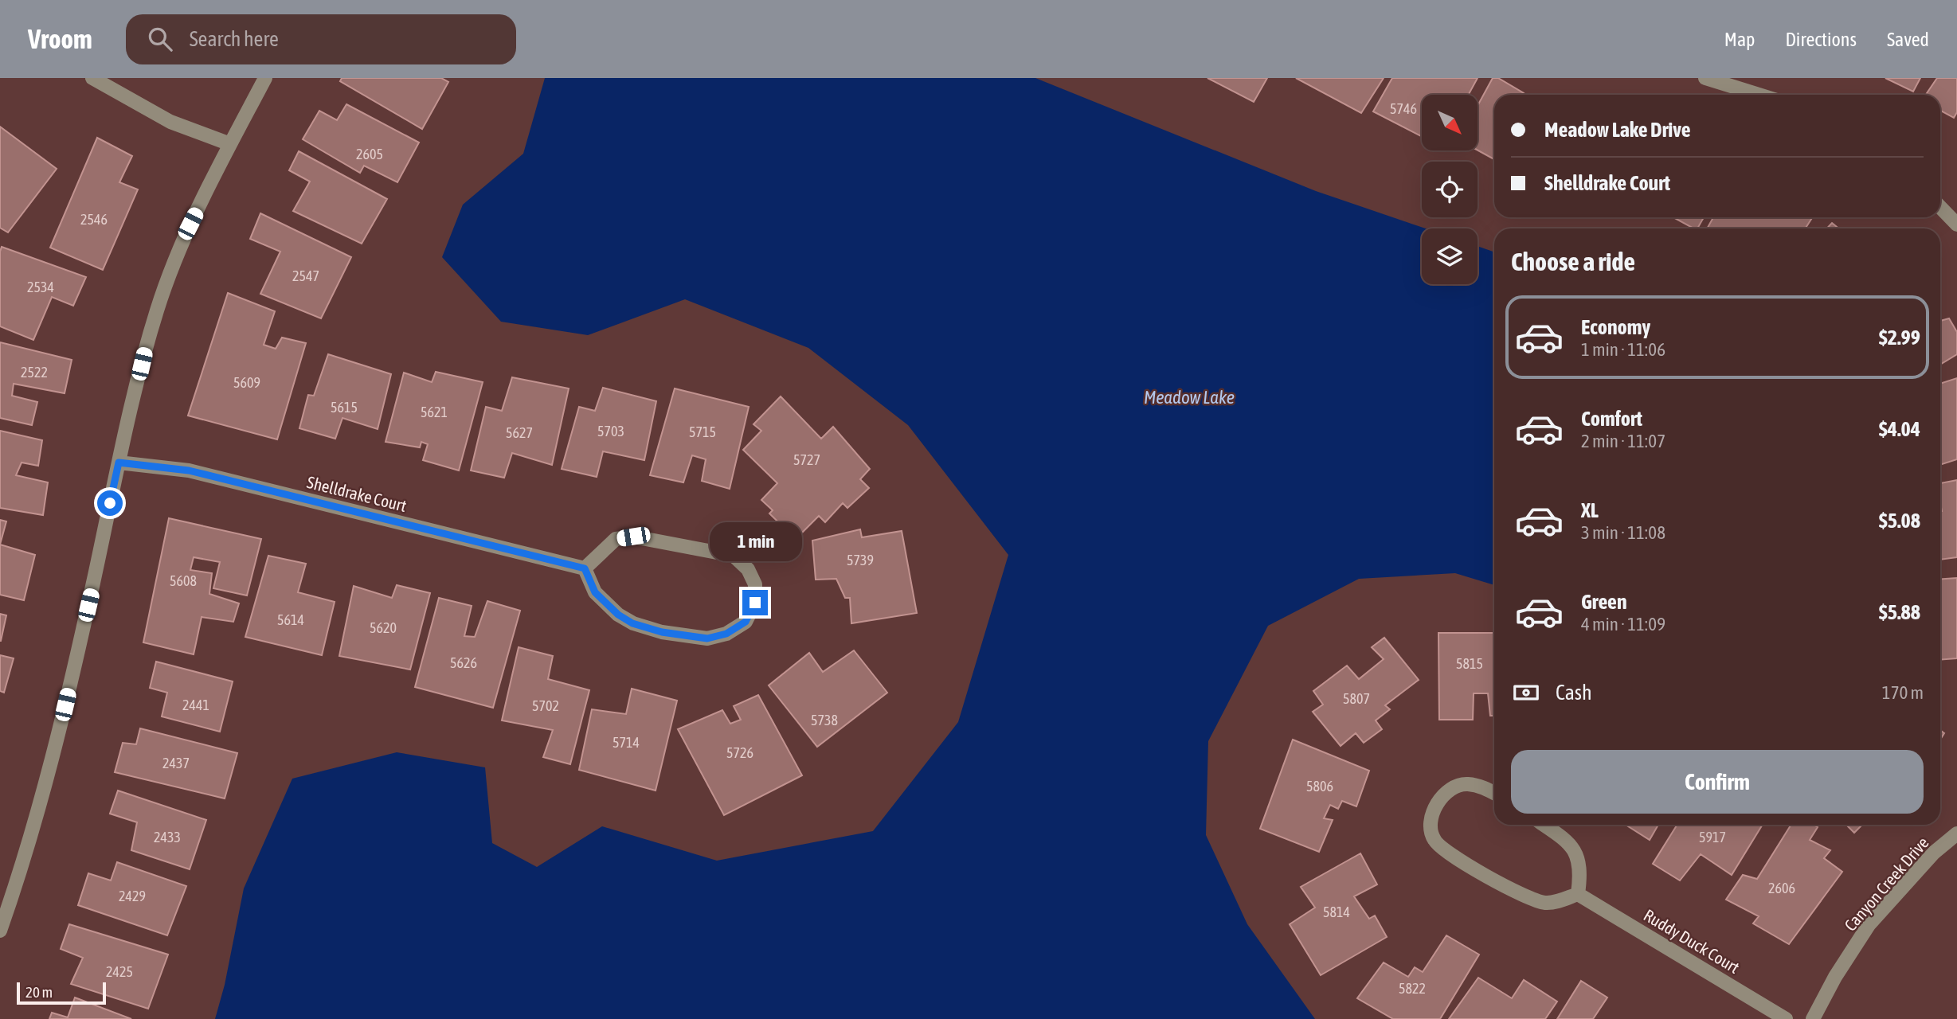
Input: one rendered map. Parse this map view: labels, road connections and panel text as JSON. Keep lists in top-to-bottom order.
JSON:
{
  "streets": {
    "street": ["Shelldrake Court", "Canyon Creek Drive", "Ruddy Duck Court"]
  },
  "water": ["Meadow Lake"],
  "house_numbers": [
    "5746",
    "2605",
    "2546",
    "2547",
    "2534",
    "2522",
    "5609",
    "5615",
    "5621",
    "5703",
    "5715",
    "5627",
    "5727",
    "5739",
    "5608",
    "5614",
    "5620",
    "5626",
    "5815",
    "5807",
    "2441",
    "5702",
    "5738",
    "5714",
    "5726",
    "2437",
    "5806",
    "2433",
    "5917",
    "2606",
    "2429",
    "5814",
    "2425",
    "5822"
  ],
  "scale_bar": "20 m",
  "north": "bottom right",
  "page": {
    "header": "Vroom",
    "search": "Search here",
    "nav": ["Map", "Directions", "Saved"],
    "banner": ["Meadow Lake Drive", "Shelldrake Court"],
    "heading": "Choose a ride",
    "list": [
      {
        "name": "Economy",
        "note": "1 min · 11:06",
        "value": "$2.99"
      },
      {
        "name": "Comfort",
        "note": "2 min · 11:07",
        "value": "$4.04"
      },
      {
        "name": "XL",
        "note": "3 min · 11:08",
        "value": "$5.08"
      },
      {
        "name": "Green",
        "note": "4 min · 11:09",
        "value": "$5.88"
      }
    ],
    "bubble": "1 min",
    "pay": ["Cash", "170 m"],
    "buttons": "Confirm",
    "scale": "20 m"
  }
}
